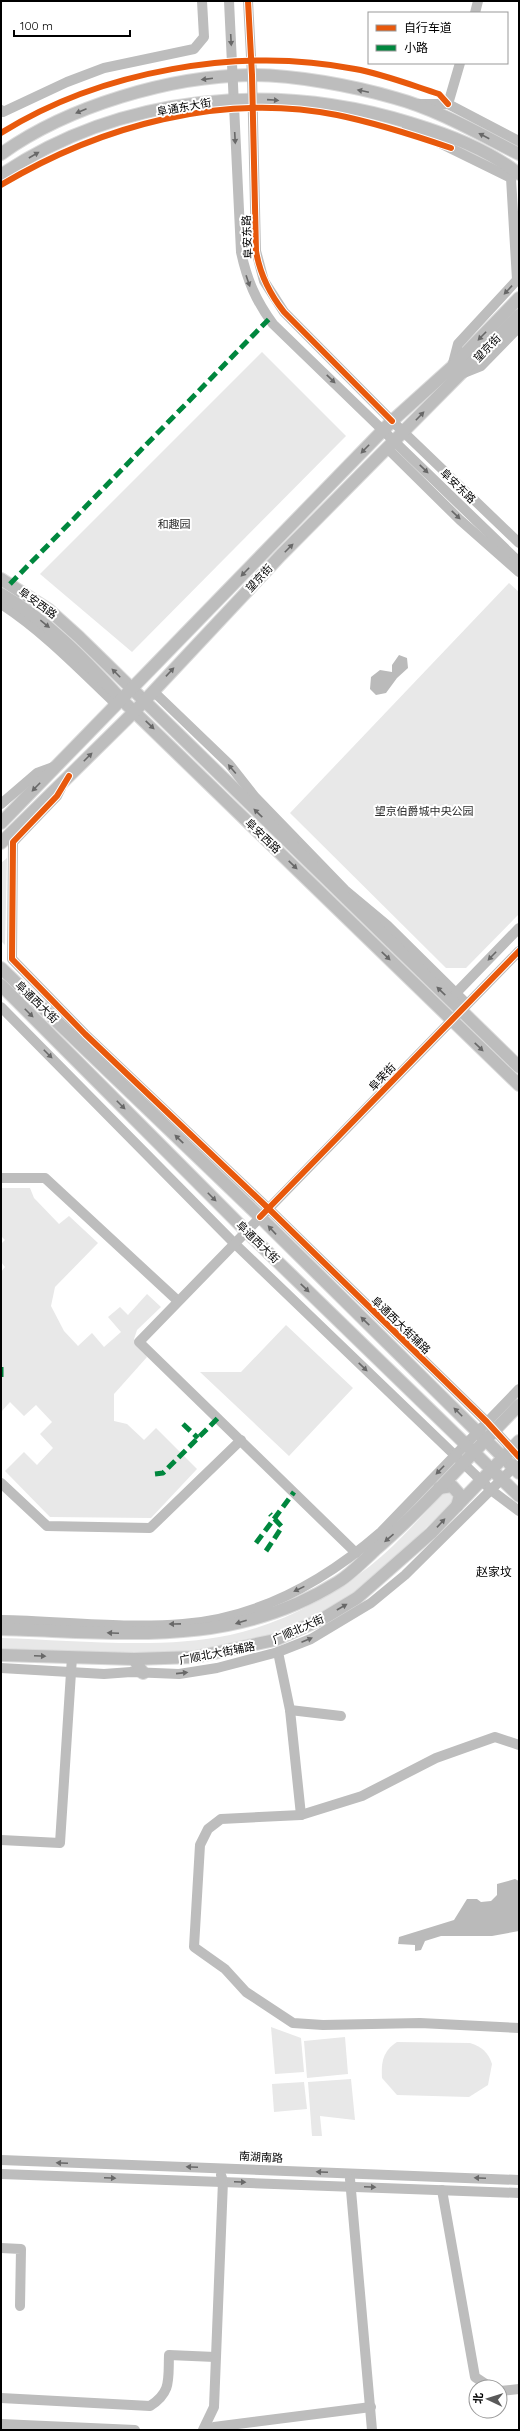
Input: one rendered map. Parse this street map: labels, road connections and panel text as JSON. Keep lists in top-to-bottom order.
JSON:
{
  "streets": {
    "main road": [
      "阜通东大街",
      "望京街",
      "阜安西路",
      "阜通西大街",
      "广顺北大街"
    ],
    "street": [
      "阜安东路",
      "阜荣街",
      "阜通西大街辅路",
      "广顺北大街辅路",
      "南湖南路"
    ]
  },
  "crossings": [
    ["阜通东大街", "阜安东路"],
    ["阜安东路", "望京街"],
    ["望京街", "阜安西路"],
    ["望京街", "阜通西大街辅路"],
    ["阜安西路", "阜荣街"],
    ["阜通西大街", "阜荣街"],
    ["阜通西大街", "阜通西大街辅路"],
    ["阜通西大街", "广顺北大街"],
    ["阜通西大街", "广顺北大街辅路"],
    ["阜荣街", "阜通西大街辅路"],
    ["阜通西大街辅路", "广顺北大街"],
    ["阜通西大街辅路", "广顺北大街辅路"],
    ["广顺北大街", "广顺北大街辅路"]
  ],
  "districts": ["赵家坟"],
  "parks": ["和趣园", "望京伯爵城中央公园"],
  "legend": ["自行车道", "小路"],
  "scale_bar": "100 m",
  "north": "left"
}
